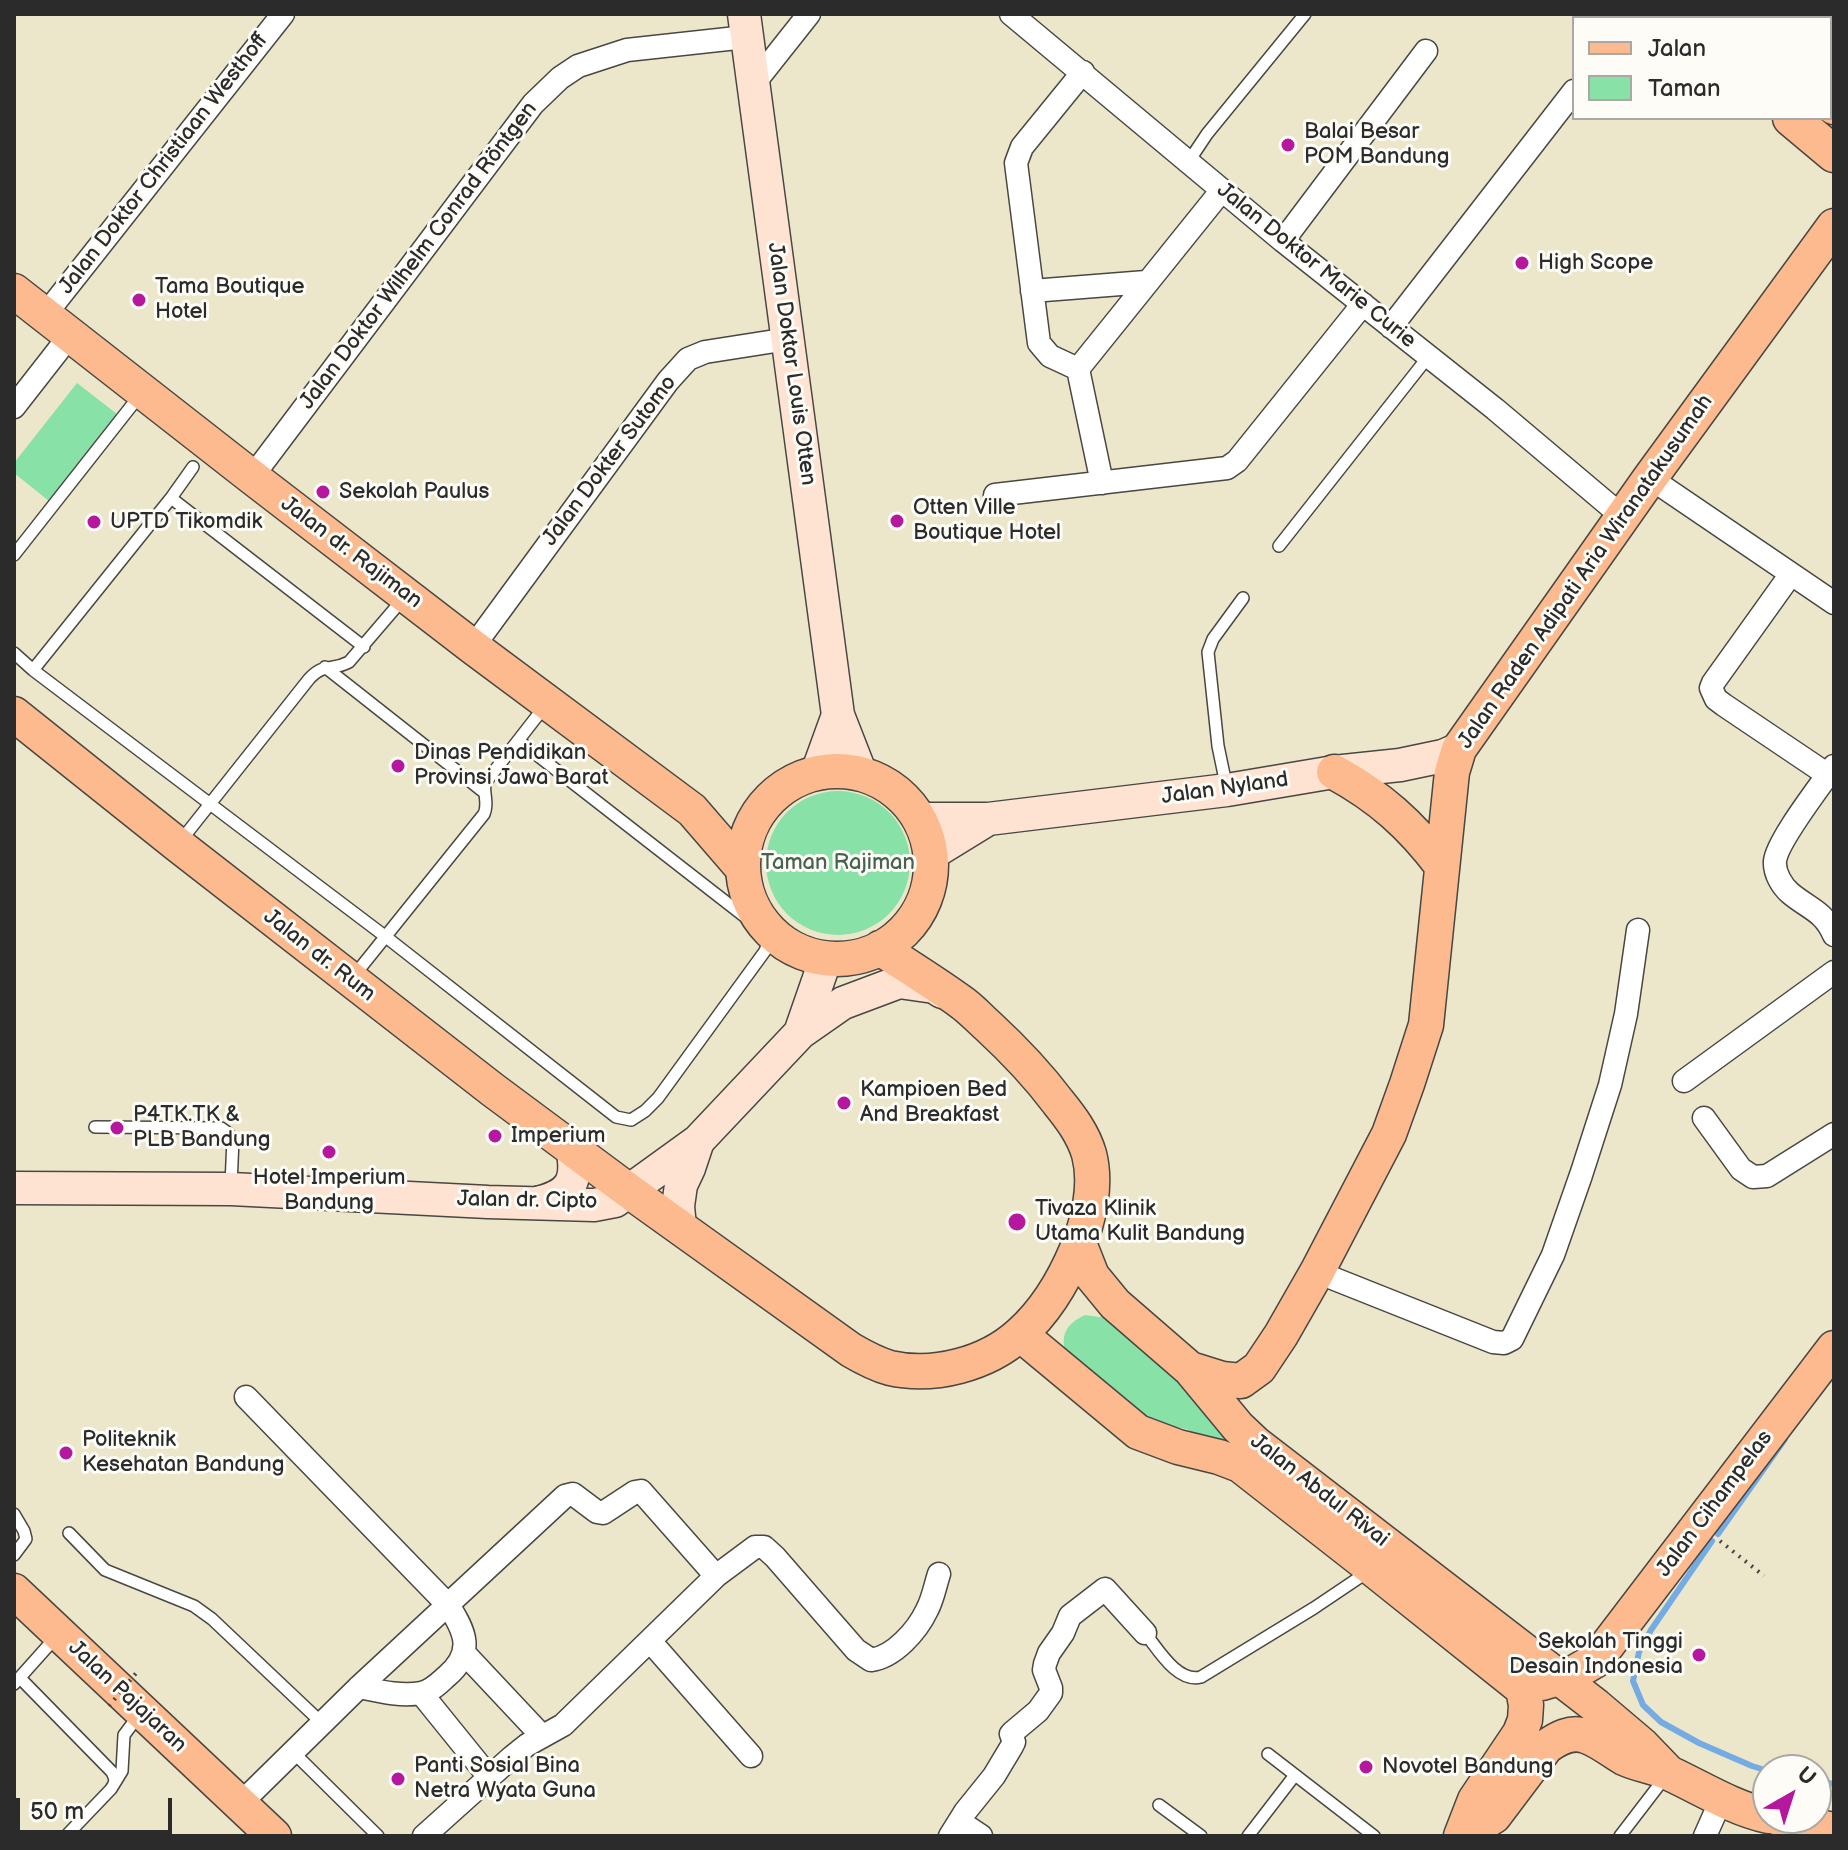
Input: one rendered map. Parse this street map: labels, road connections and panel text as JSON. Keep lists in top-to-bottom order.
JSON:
{
  "streets": {
    "main road": [
      "Jalan Doktor Louis Otten",
      "Jalan dr. Rajiman",
      "Jalan Raden Adipati Aria Wiranatakusumah",
      "Jalan Nyland",
      "Jalan dr. Rum",
      "Jalan dr. Cipto",
      "Jalan Abdul Rivai",
      "Jalan Cihampelas",
      "Jalan Pajajaran"
    ],
    "street": [
      "Jalan Doktor Christiaan Westhoff",
      "Jalan Doktor Wilhelm Conrad Röntgen",
      "Jalan Doktor Marie Curie",
      "Jalan Dokter Sutomo"
    ]
  },
  "crossings": [
    ["Jalan Doktor Christiaan Westhoff", "Jalan dr. Rajiman"],
    ["Jalan Doktor Wilhelm Conrad Röntgen", "Jalan Doktor Louis Otten"],
    ["Jalan Doktor Wilhelm Conrad Röntgen", "Jalan dr. Rajiman"],
    ["Jalan Doktor Marie Curie", "Jalan Raden Adipati Aria Wiranatakusumah"],
    ["Jalan Doktor Louis Otten", "Jalan Dokter Sutomo"],
    ["Jalan Doktor Louis Otten", "Jalan dr. Rajiman"],
    ["Jalan Doktor Louis Otten", "Jalan Nyland"],
    ["Jalan Dokter Sutomo", "Jalan dr. Rajiman"],
    ["Jalan dr. Rajiman", "Jalan Nyland"],
    ["Jalan Raden Adipati Aria Wiranatakusumah", "Jalan Nyland"],
    ["Jalan Raden Adipati Aria Wiranatakusumah", "Jalan Abdul Rivai"],
    ["Jalan dr. Rum", "Jalan dr. Cipto"],
    ["Jalan dr. Cipto", "Jalan Abdul Rivai"],
    ["Jalan Abdul Rivai", "Jalan Cihampelas"]
  ],
  "parks": ["Taman Rajiman"],
  "places": [
    "Balai Besar POM Bandung",
    "High Scope",
    "Tama Boutique Hotel",
    "Sekolah Paulus",
    "Otten Ville Boutique Hotel",
    "UPTD Tikomdik",
    "Dinas Pendidikan Provinsi Jawa Barat",
    "Kampioen Bed And Breakfast",
    "P4TK.TK & PLB Bandung",
    "Imperium",
    "Hotel Imperium Bandung",
    "Tivaza Klinik Utama Kulit Bandung",
    "Politeknik Kesehatan Bandung",
    "Sekolah Tinggi Desain Indonesia",
    "Novotel Bandung",
    "Panti Sosial Bina Netra Wyata Guna"
  ],
  "legend": ["Jalan", "Taman"],
  "scale_bar": "50 m",
  "north": "top right"
}
